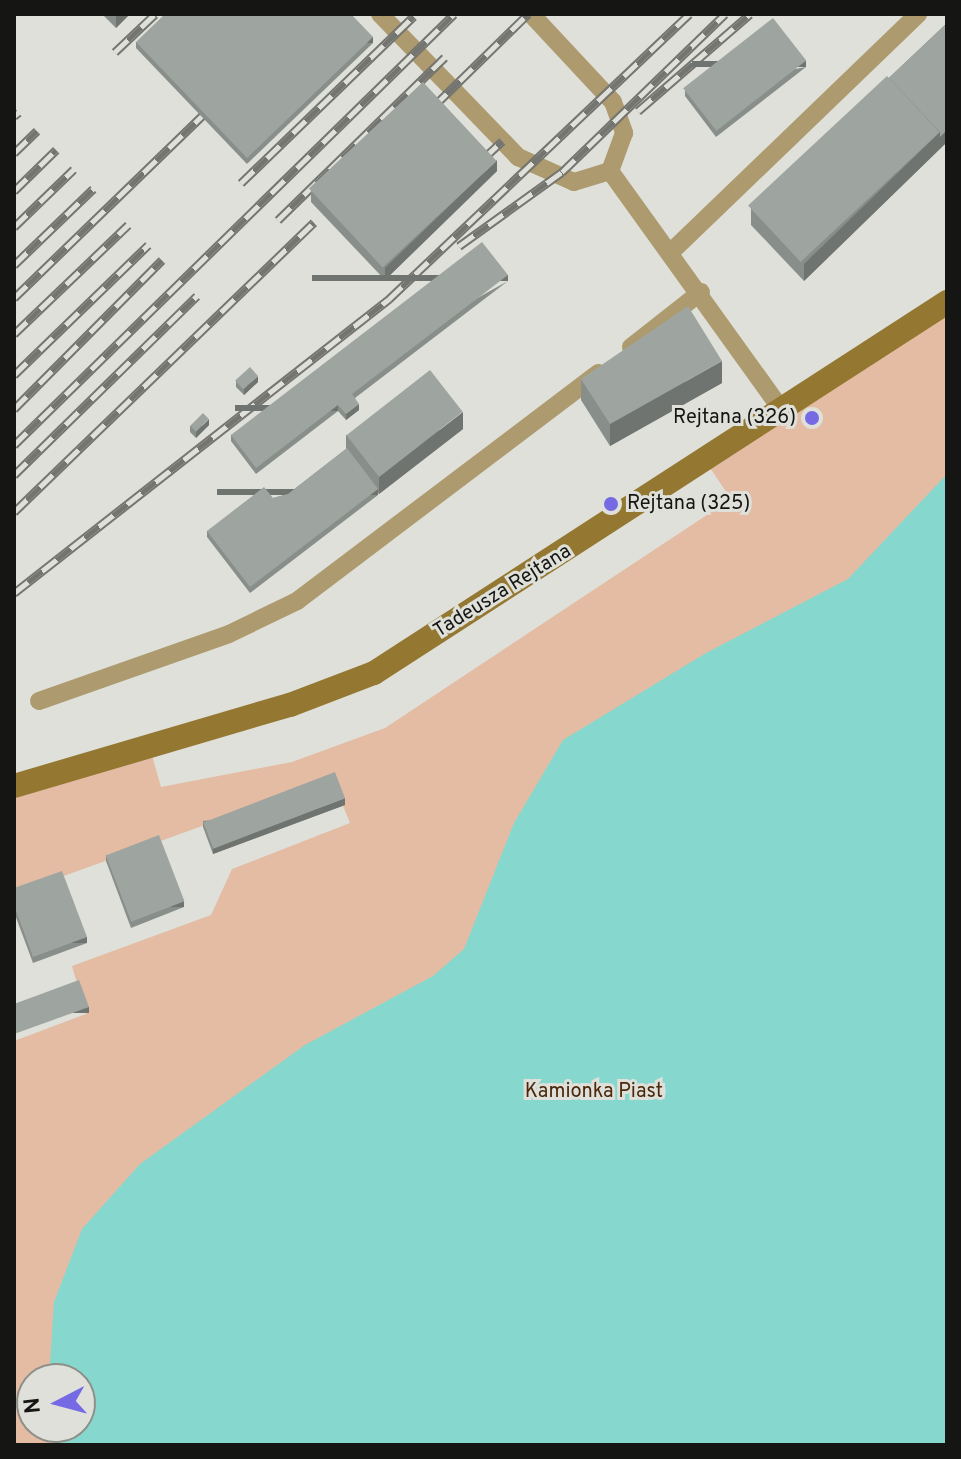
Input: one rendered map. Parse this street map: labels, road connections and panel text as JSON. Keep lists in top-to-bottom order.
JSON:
{
  "streets": {
    "street": ["Tadeusza Rejtana"]
  },
  "parks": ["Kamionka Piast"],
  "places": ["Rejtana (326)", "Rejtana (325)"],
  "north": "left"
}
